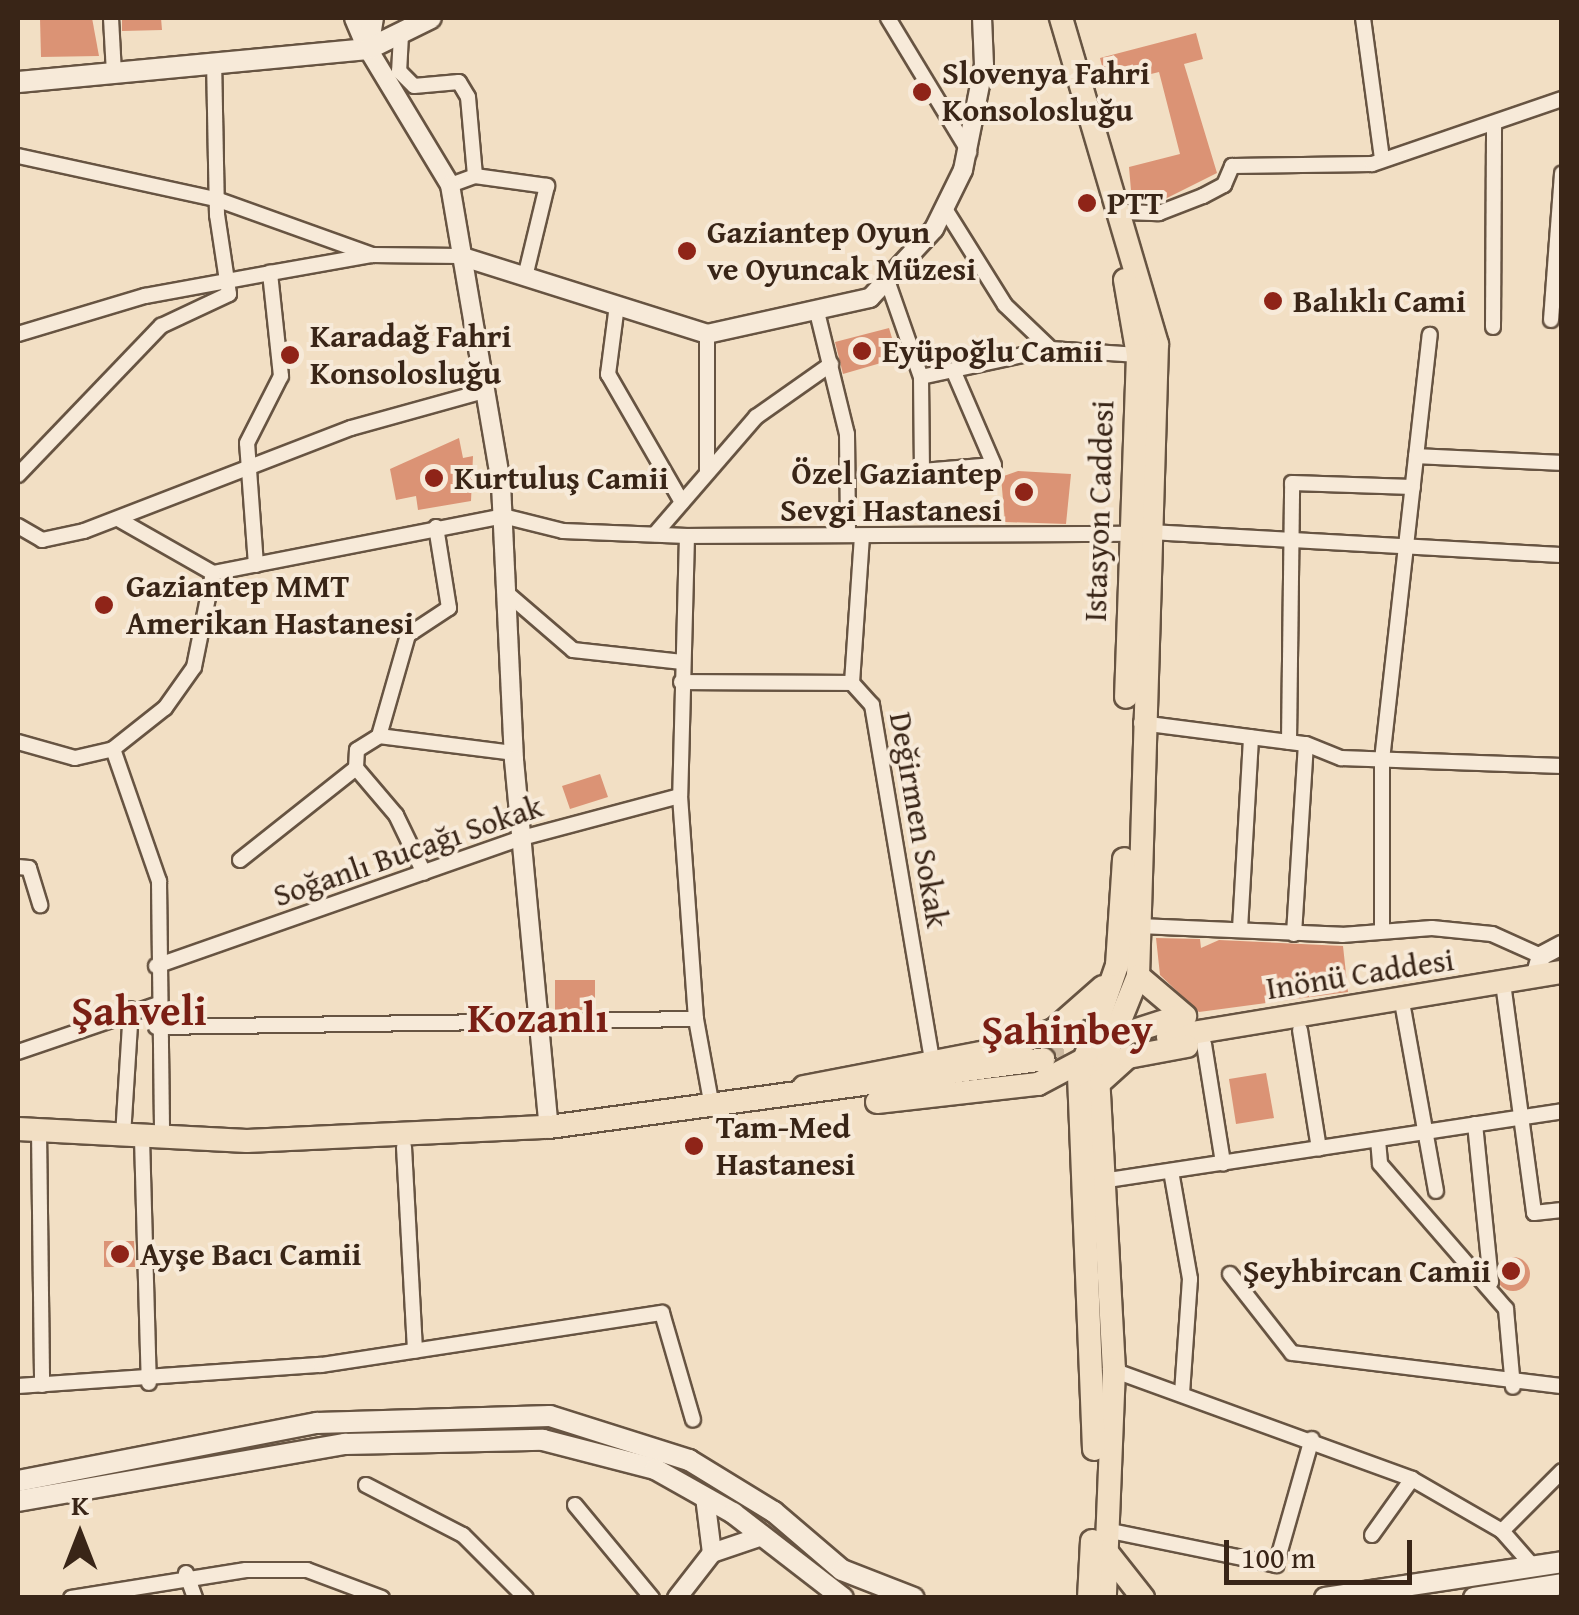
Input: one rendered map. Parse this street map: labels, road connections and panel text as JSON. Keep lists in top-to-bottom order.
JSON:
{
  "streets": {
    "main road": ["Istasyon Caddesi", "Inönü Caddesi"],
    "street": ["Değirmen Sokak", "Soğanlı Bucağı Sokak"]
  },
  "districts": ["Şahveli", "Kozanlı", "Şahinbey"],
  "places": [
    "Slovenya Fahri Konsolosluğu",
    "PTT",
    "Gaziantep Oyun ve Oyuncak Müzesi",
    "Balıklı Cami",
    "Eyüpoğlu Camii",
    "Karadağ Fahri Konsolosluğu",
    "Kurtuluş Camii",
    "Özel Gaziantep Sevgi Hastanesi",
    "Gaziantep MMT Amerikan Hastanesi",
    "Tam-Med Hastanesi",
    "Ayşe Bacı Camii",
    "Şeyhbircan Camii"
  ],
  "scale_bar": "100 m",
  "north": "top"
}
